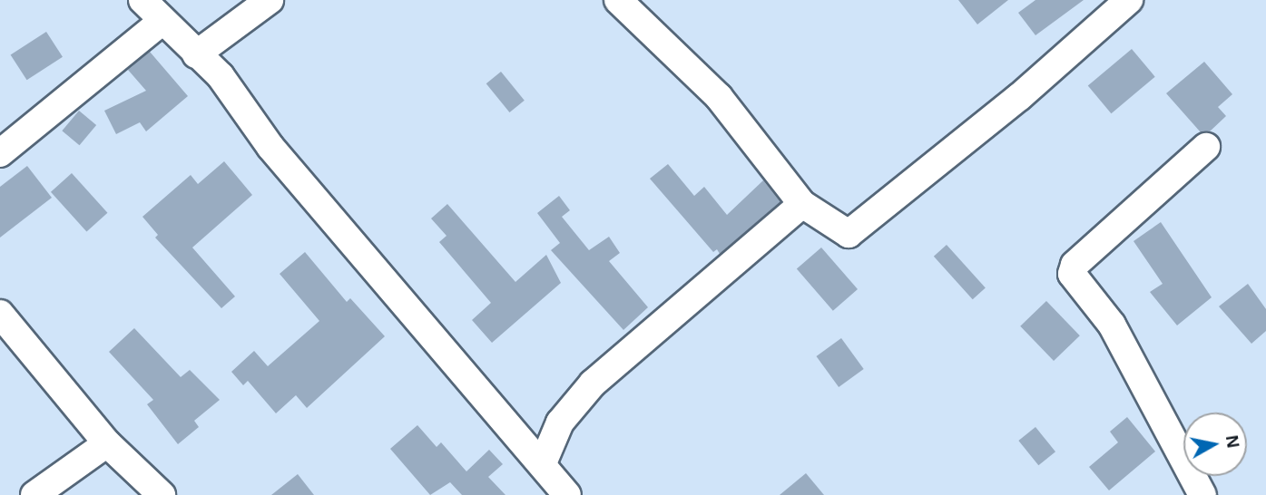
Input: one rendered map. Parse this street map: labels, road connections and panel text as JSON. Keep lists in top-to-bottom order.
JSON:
{
  "north": "right"
}
